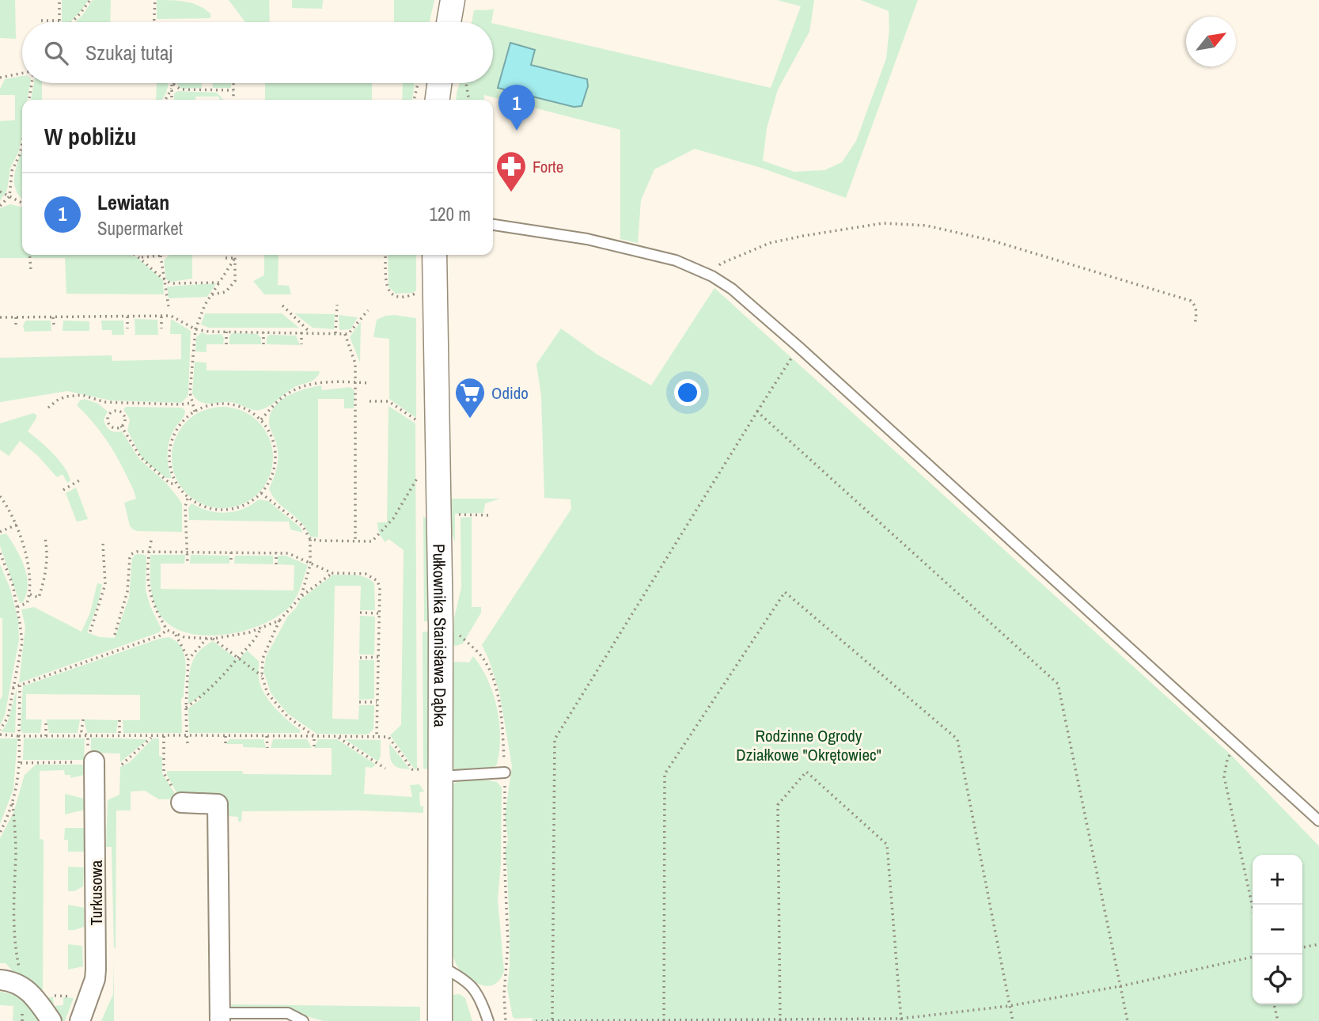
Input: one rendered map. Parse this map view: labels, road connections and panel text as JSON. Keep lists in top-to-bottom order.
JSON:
{
  "streets": {
    "street": ["Pułkownika Stanisława Dąbka", "Turkusowa"]
  },
  "parks": ["Rodzinne Ogrody Działkowe \"Okrętowiec\""],
  "places": {
    "pharmacy": ["Forte"],
    "supermarket": ["Odido"]
  },
  "north": "top right",
  "page": {
    "search": "Szukaj tutaj",
    "pins": "1",
    "heading": "W pobliżu",
    "list": [
      {
        "mark": "1",
        "name": "Lewiatan",
        "note": "Supermarket",
        "value": "120 m"
      }
    ],
    "map_buttons": ["+", "−"]
  }
}
